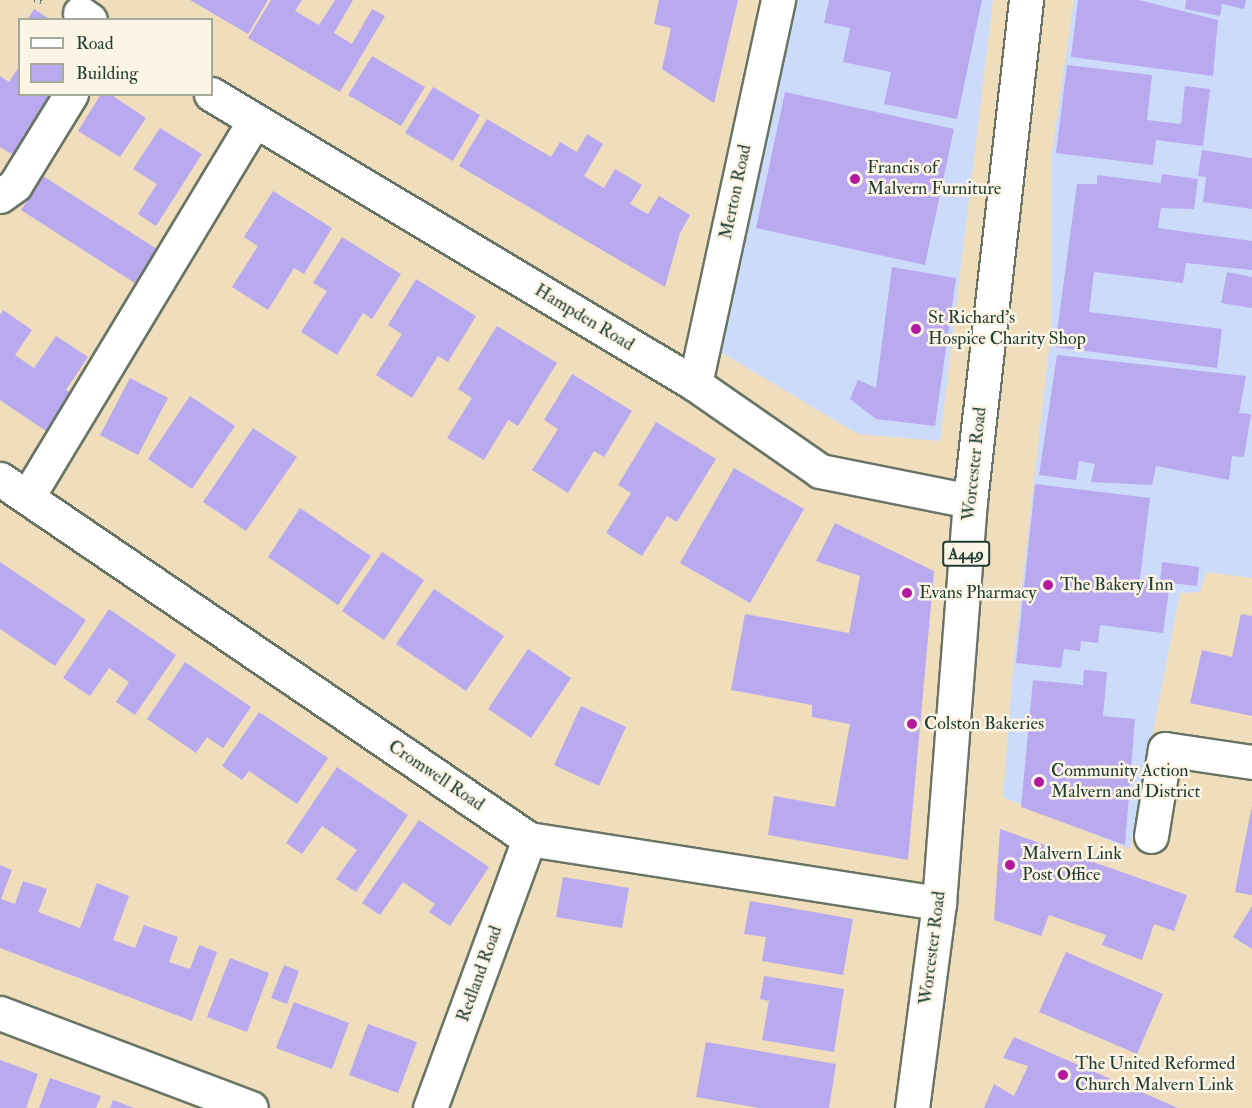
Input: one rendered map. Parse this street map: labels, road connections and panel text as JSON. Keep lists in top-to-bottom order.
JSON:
{
  "streets": {
    "main road": [
      "Merton Road",
      "Hampden Road",
      "Worcester Road",
      "A449",
      "Cromwell Road",
      "Redland Road"
    ]
  },
  "crossings": [
    ["Merton Road", "Hampden Road"],
    ["Hampden Road", "Worcester Road"],
    ["Worcester Road", "Cromwell Road"],
    ["Cromwell Road", "Redland Road"]
  ],
  "places": [
    "Francis of Malvern Furniture",
    "St Richard's Hospice Charity Shop",
    "The Bakery Inn",
    "Evans Pharmacy",
    "Colston Bakeries",
    "Community Action Malvern and District",
    "Malvern Link Post Office",
    "The United Reformed Church Malvern Link"
  ],
  "legend": ["Road", "Building"]
}
